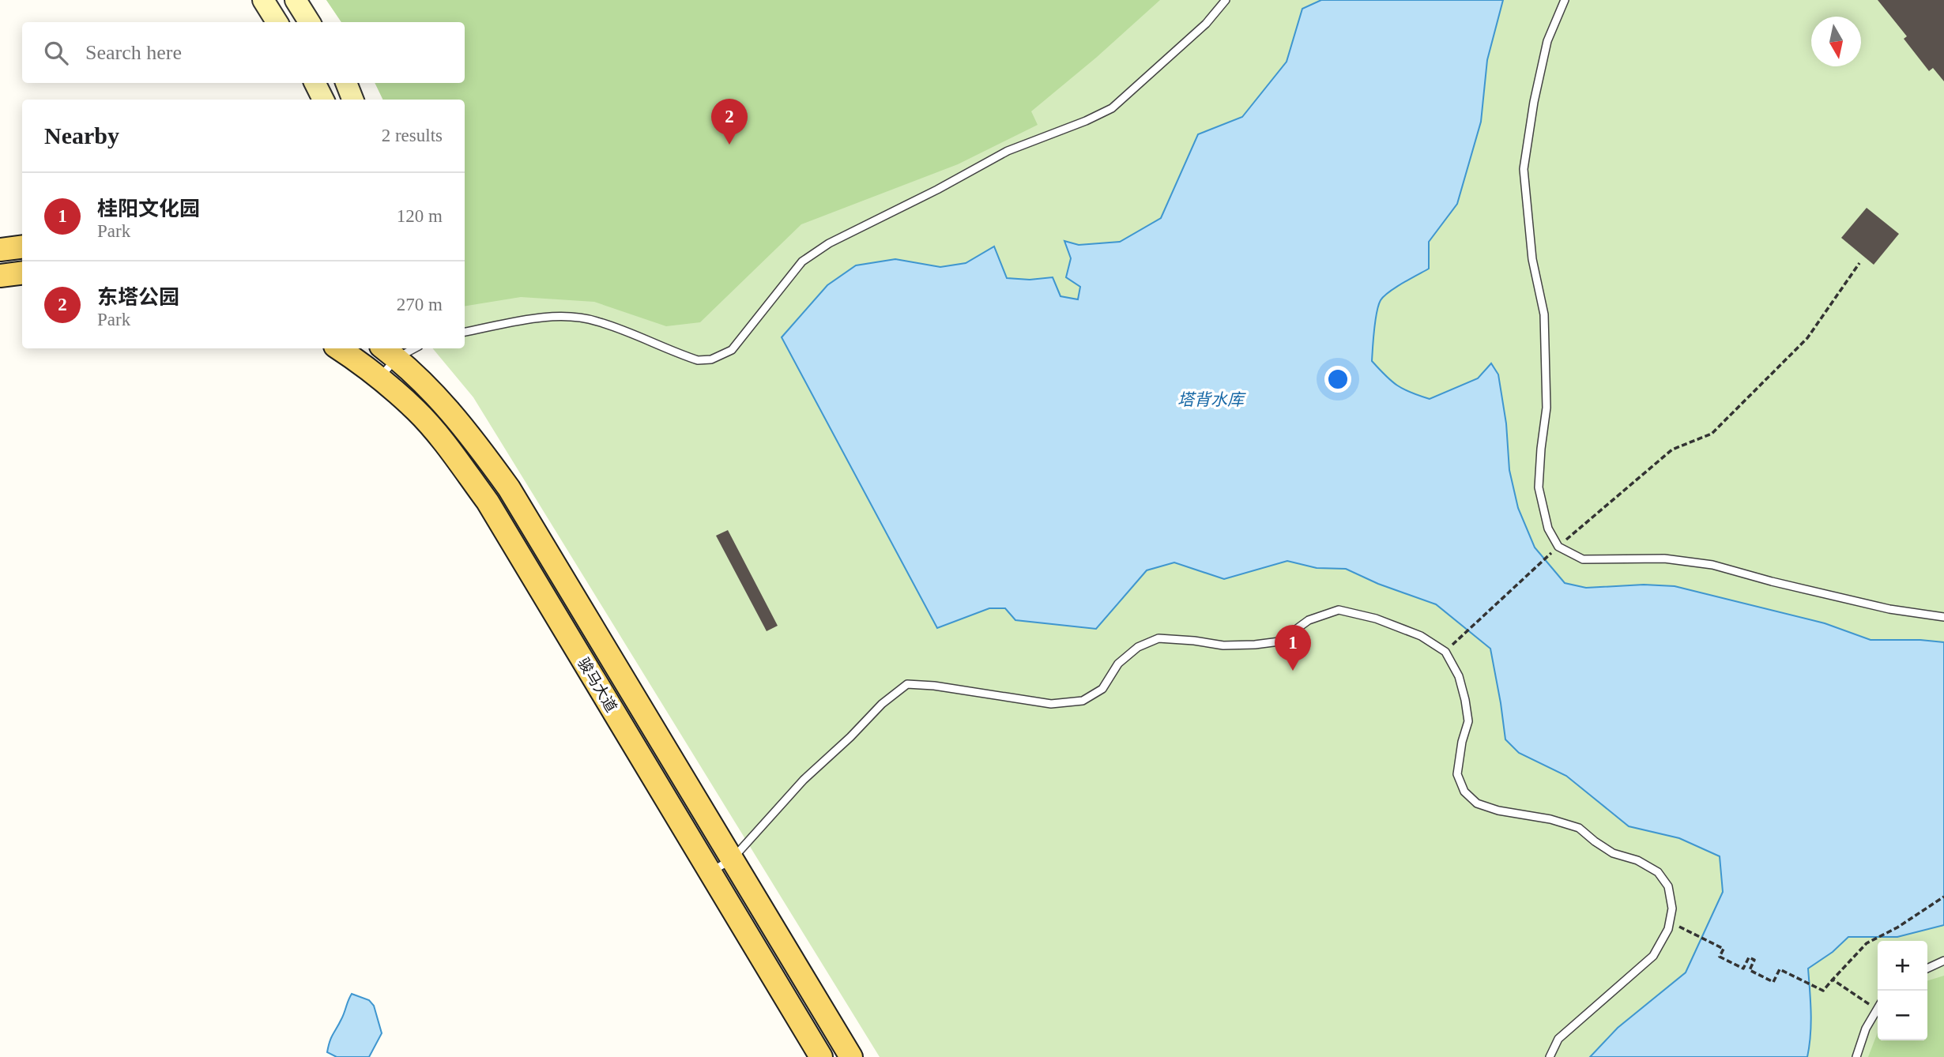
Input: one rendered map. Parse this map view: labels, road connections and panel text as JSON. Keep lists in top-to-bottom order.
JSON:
{
  "streets": {
    "main road": ["骏马大道"]
  },
  "water": ["塔背水库"],
  "north": "bottom",
  "page": {
    "search": "Search here",
    "pins": ["2", "1"],
    "heading": ["Nearby", "2 results"],
    "list": [
      {
        "mark": "1",
        "name": "桂阳文化园",
        "note": "Park",
        "value": "120 m"
      },
      {
        "mark": "2",
        "name": "东塔公园",
        "note": "Park",
        "value": "270 m"
      }
    ],
    "map_buttons": ["+", "−"]
  }
}
